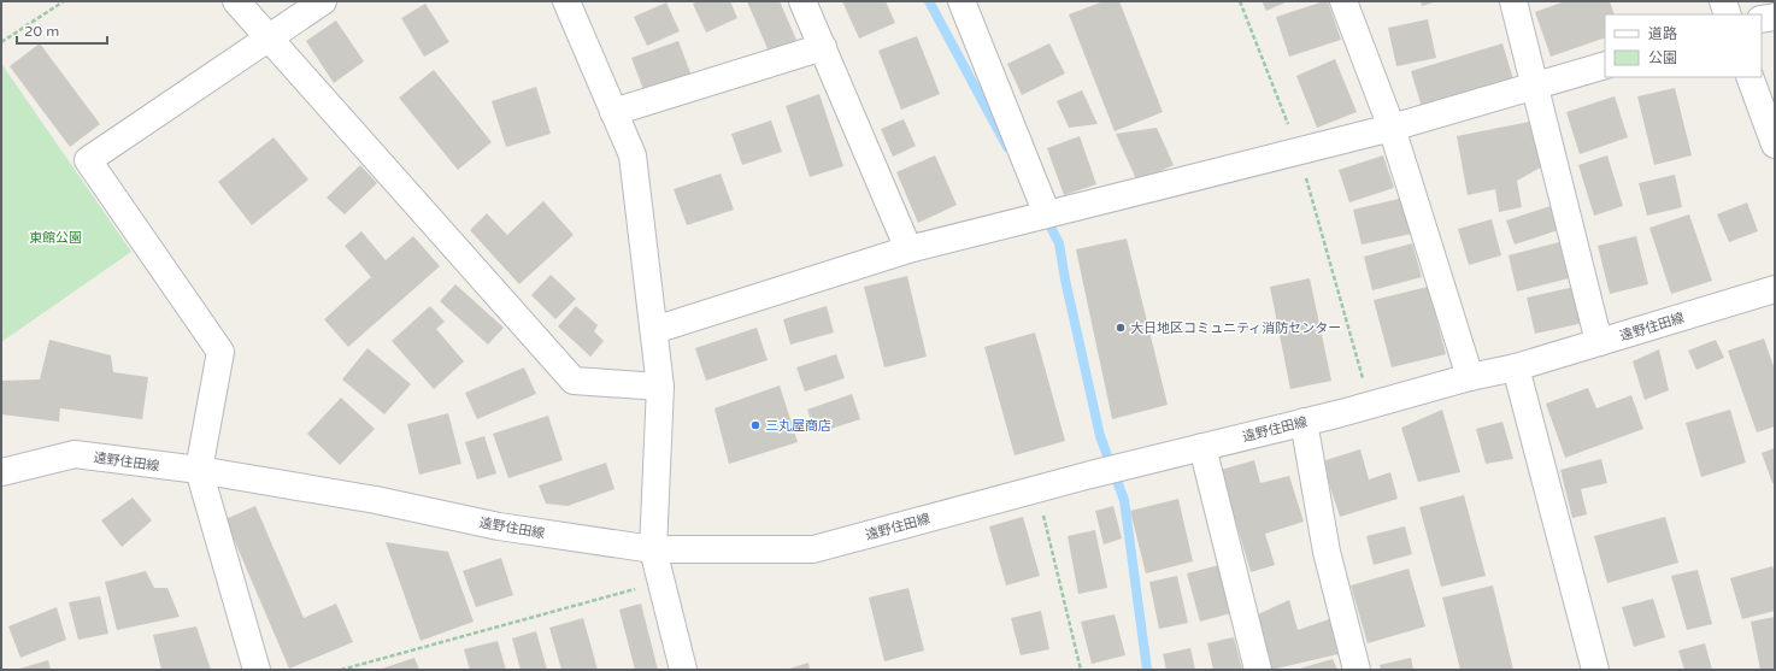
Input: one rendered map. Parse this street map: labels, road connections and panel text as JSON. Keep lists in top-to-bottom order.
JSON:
{
  "streets": {
    "street": ["遠野住田線"]
  },
  "parks": ["東館公園"],
  "places": ["大日地区コミュニティ消防センター", "三丸屋商店"],
  "legend": ["道路", "公園"],
  "scale_bar": "20 m"
}
